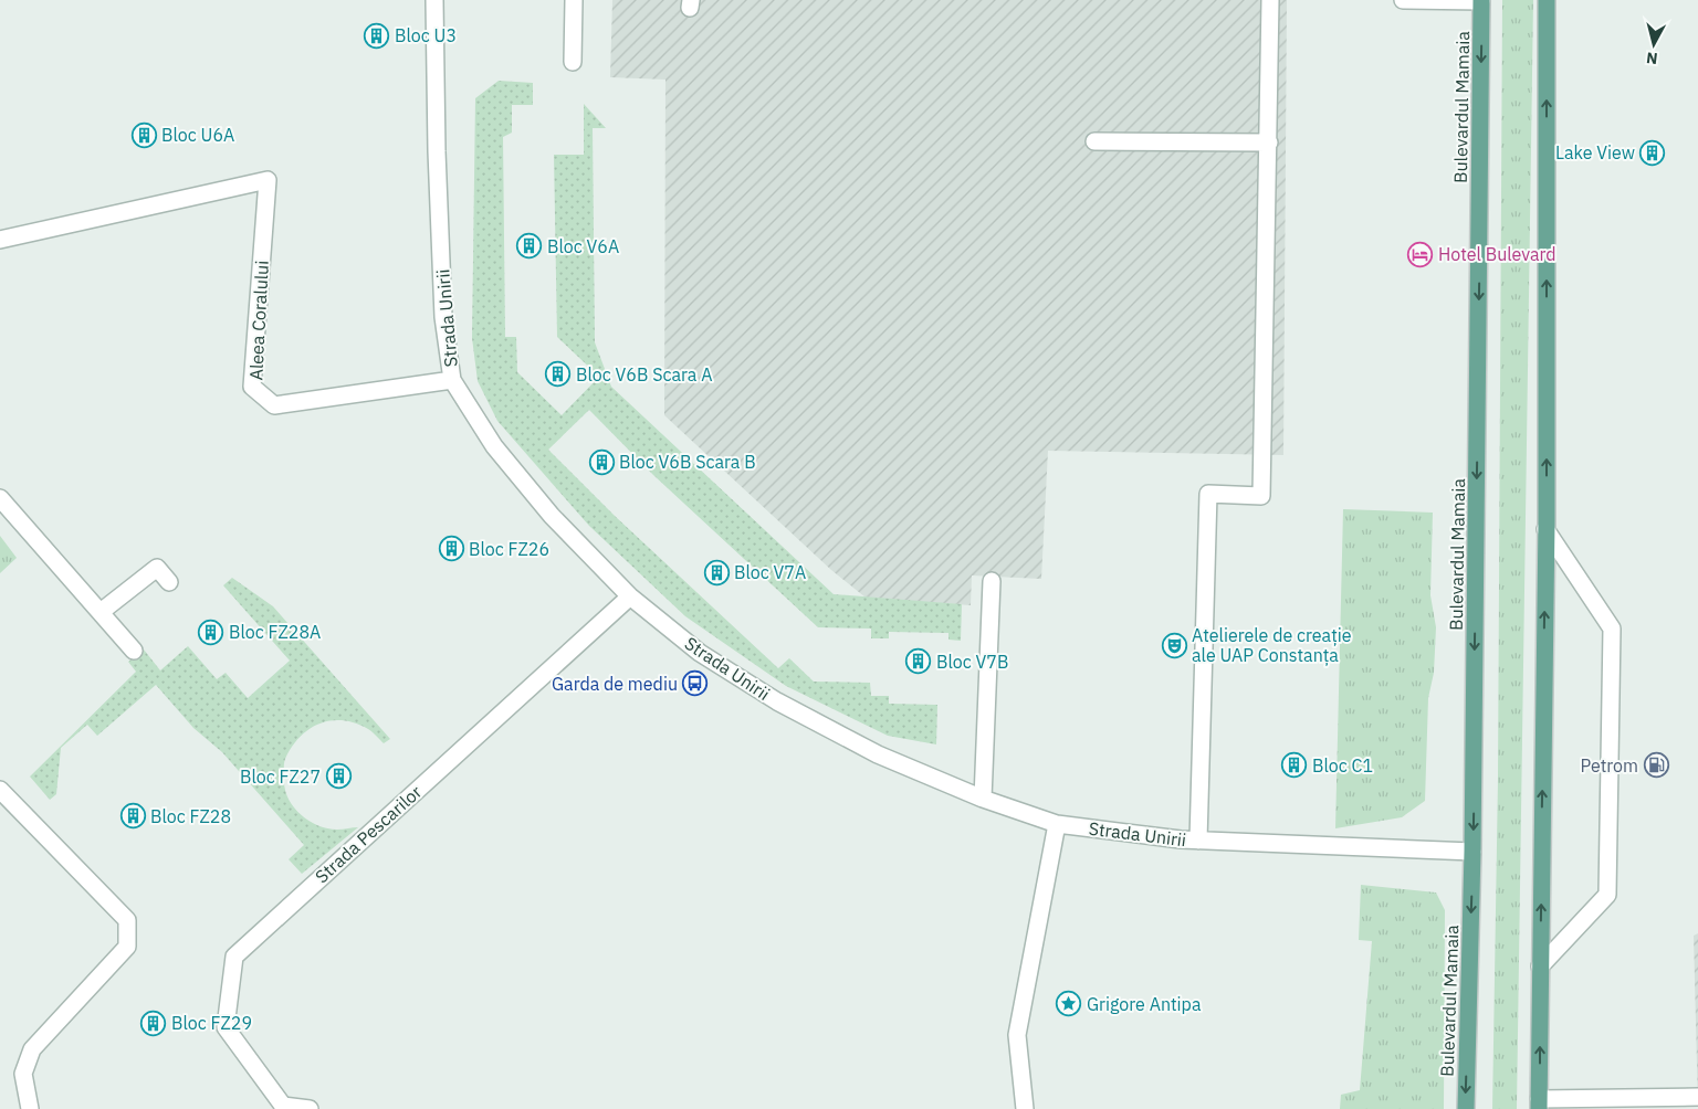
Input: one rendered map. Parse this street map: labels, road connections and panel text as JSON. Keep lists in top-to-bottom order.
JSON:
{
  "streets": {
    "main road": ["Bulevardul Mamaia"],
    "street": ["Strada Unirii", "Aleea Coralului", "Strada Pescarilor"]
  },
  "crossings": [
    ["Bulevardul Mamaia", "Strada Unirii"],
    ["Strada Unirii", "Aleea Coralului"],
    ["Strada Unirii", "Strada Pescarilor"]
  ],
  "places": {
    "building": [
      "Bloc U3",
      "Bloc U6A",
      "Lake View",
      "Bloc V6A",
      "Bloc V6B Scara A",
      "Bloc V6B Scara B",
      "Bloc FZ26",
      "Bloc V7A",
      "Bloc FZ28A",
      "Bloc V7B",
      "Bloc C1",
      "Bloc FZ27",
      "Bloc FZ28",
      "Bloc FZ29"
    ],
    "hotel": ["Hotel Bulevard"],
    "theatre": ["Atelierele de creație ale UAP Constanța"],
    "bus stop": ["Garda de mediu"],
    "fuel station": ["Petrom"],
    "place": ["Grigore Antipa"]
  },
  "north": "bottom"
}
